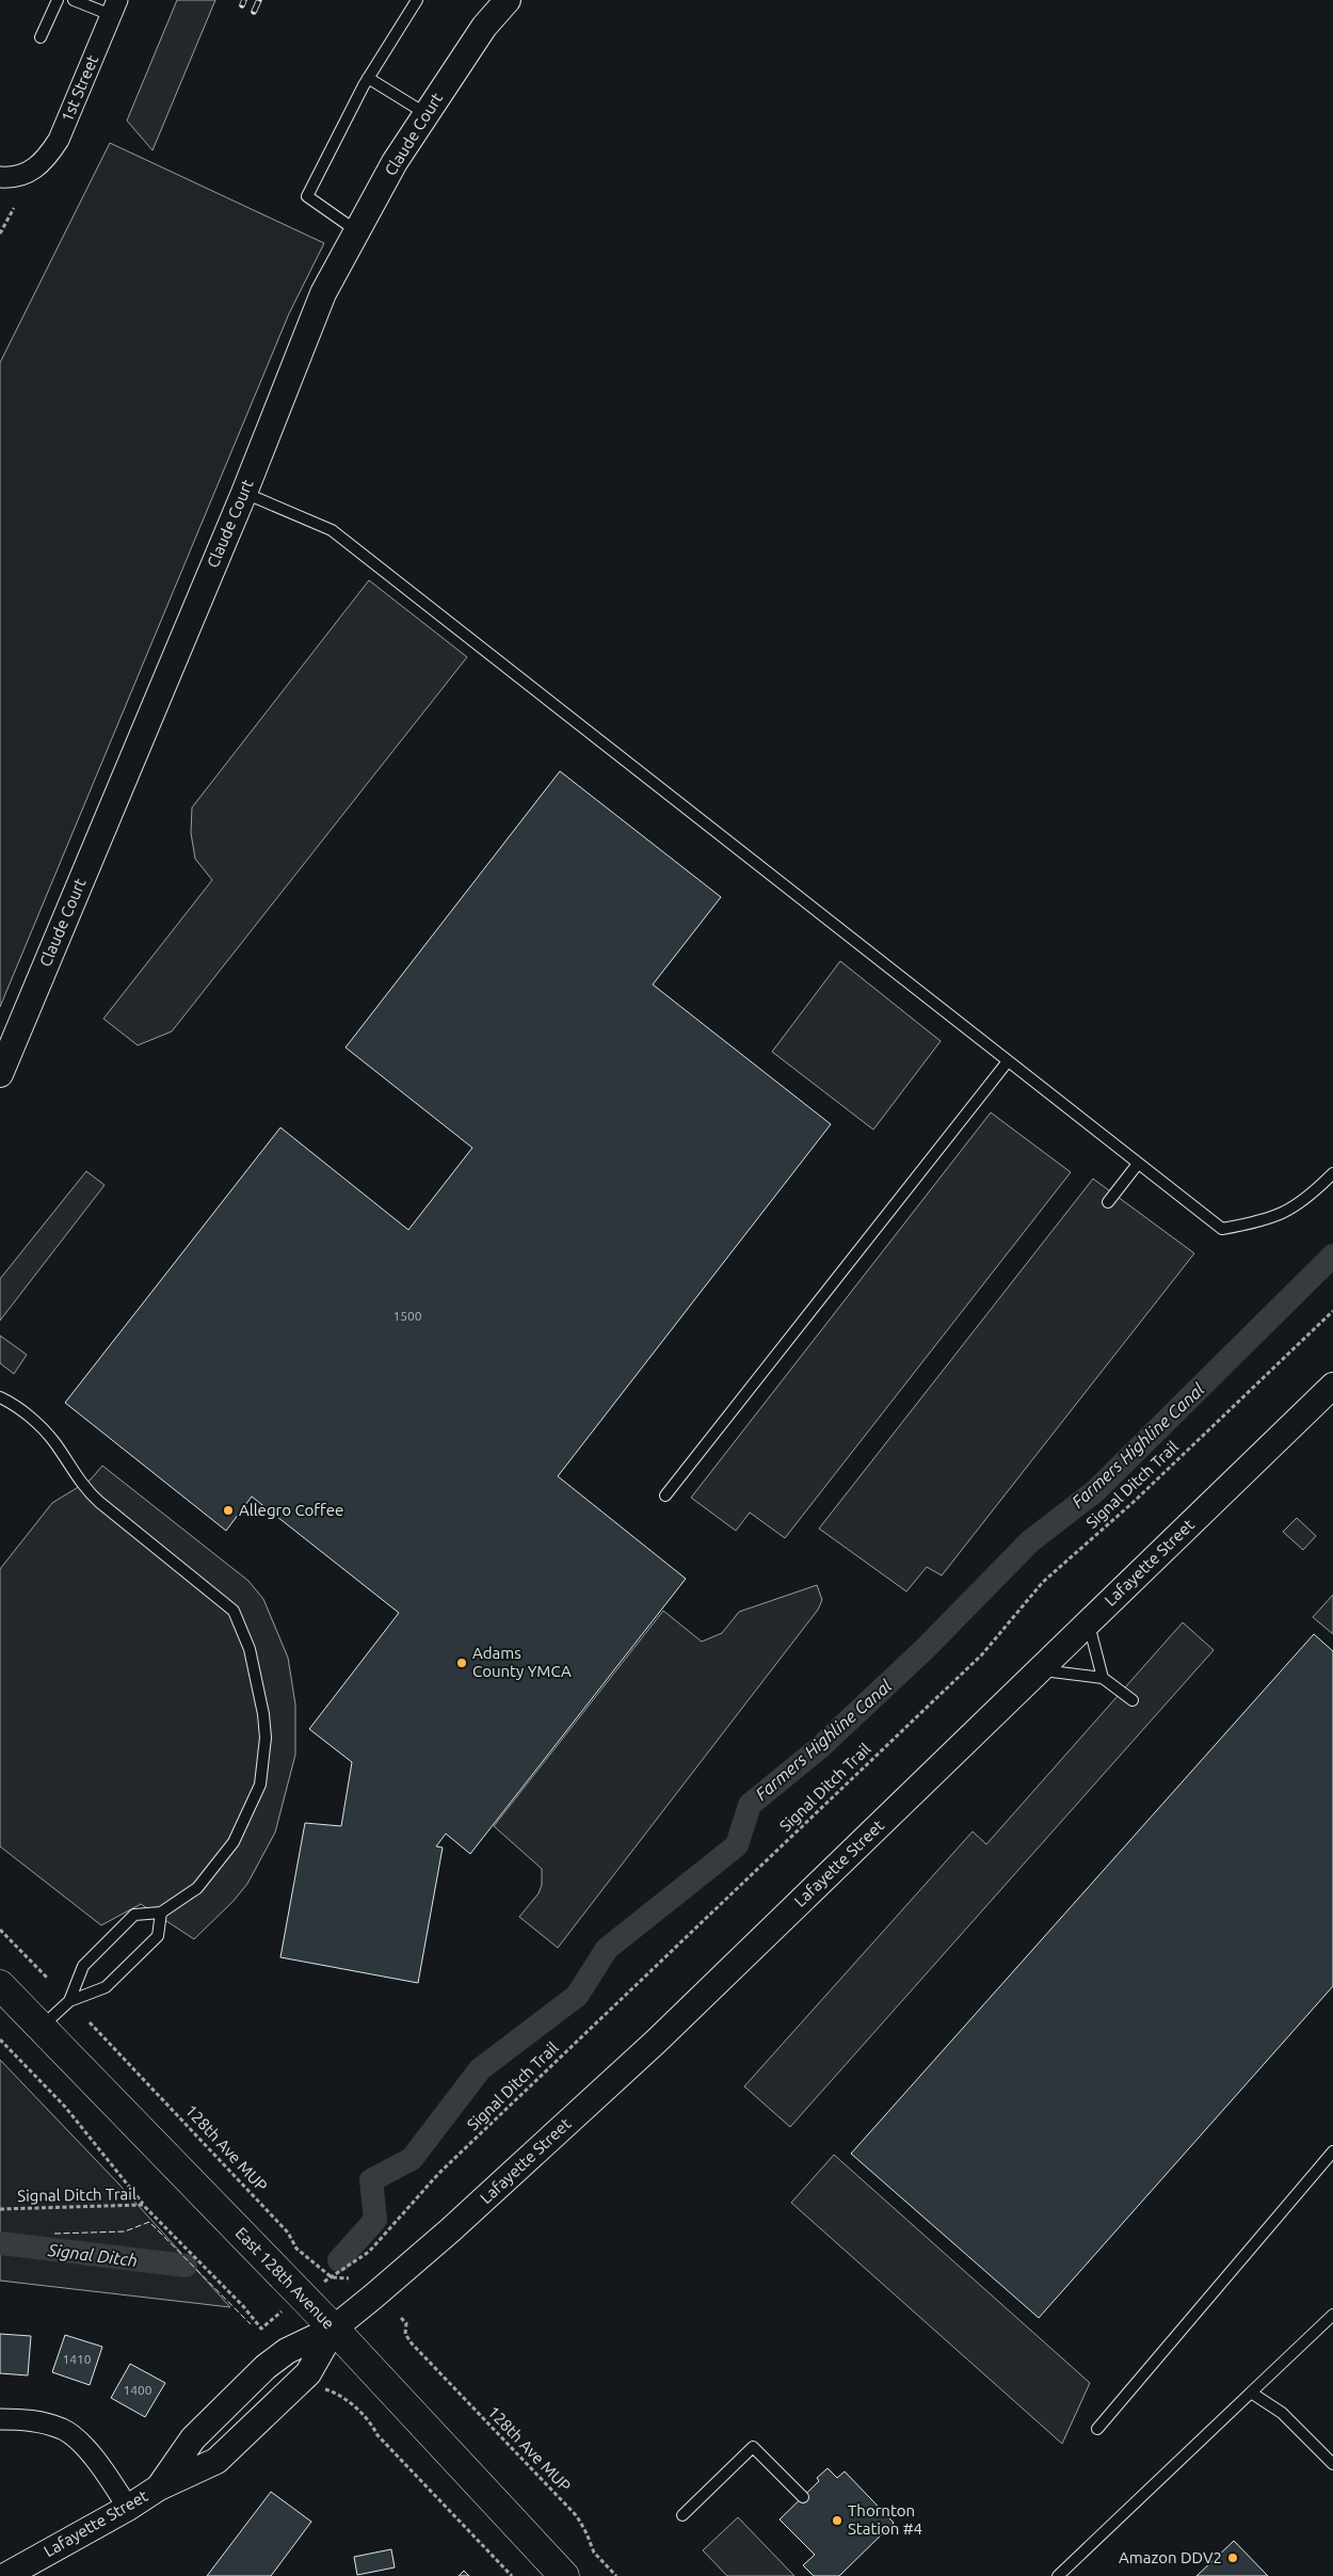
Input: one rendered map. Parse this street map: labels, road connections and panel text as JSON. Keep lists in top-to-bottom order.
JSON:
{
  "streets": {
    "main road": ["East 128th Avenue"],
    "street": ["1st Street", "Claude Court", "Lafayette Street"],
    "path": ["Signal Ditch Trail", "128th Ave MUP"]
  },
  "crossings": [
    ["Signal Ditch Trail", "128th Ave MUP"],
    ["Lafayette Street", "East 128th Avenue"]
  ],
  "water": ["Farmers Highline Canal", "Signal Ditch"],
  "places": [
    "Allegro Coffee",
    "Adams County YMCA",
    "Thornton Station #4",
    "Amazon DDV2"
  ],
  "house_numbers": ["1500", "1410", "1400"]
}
